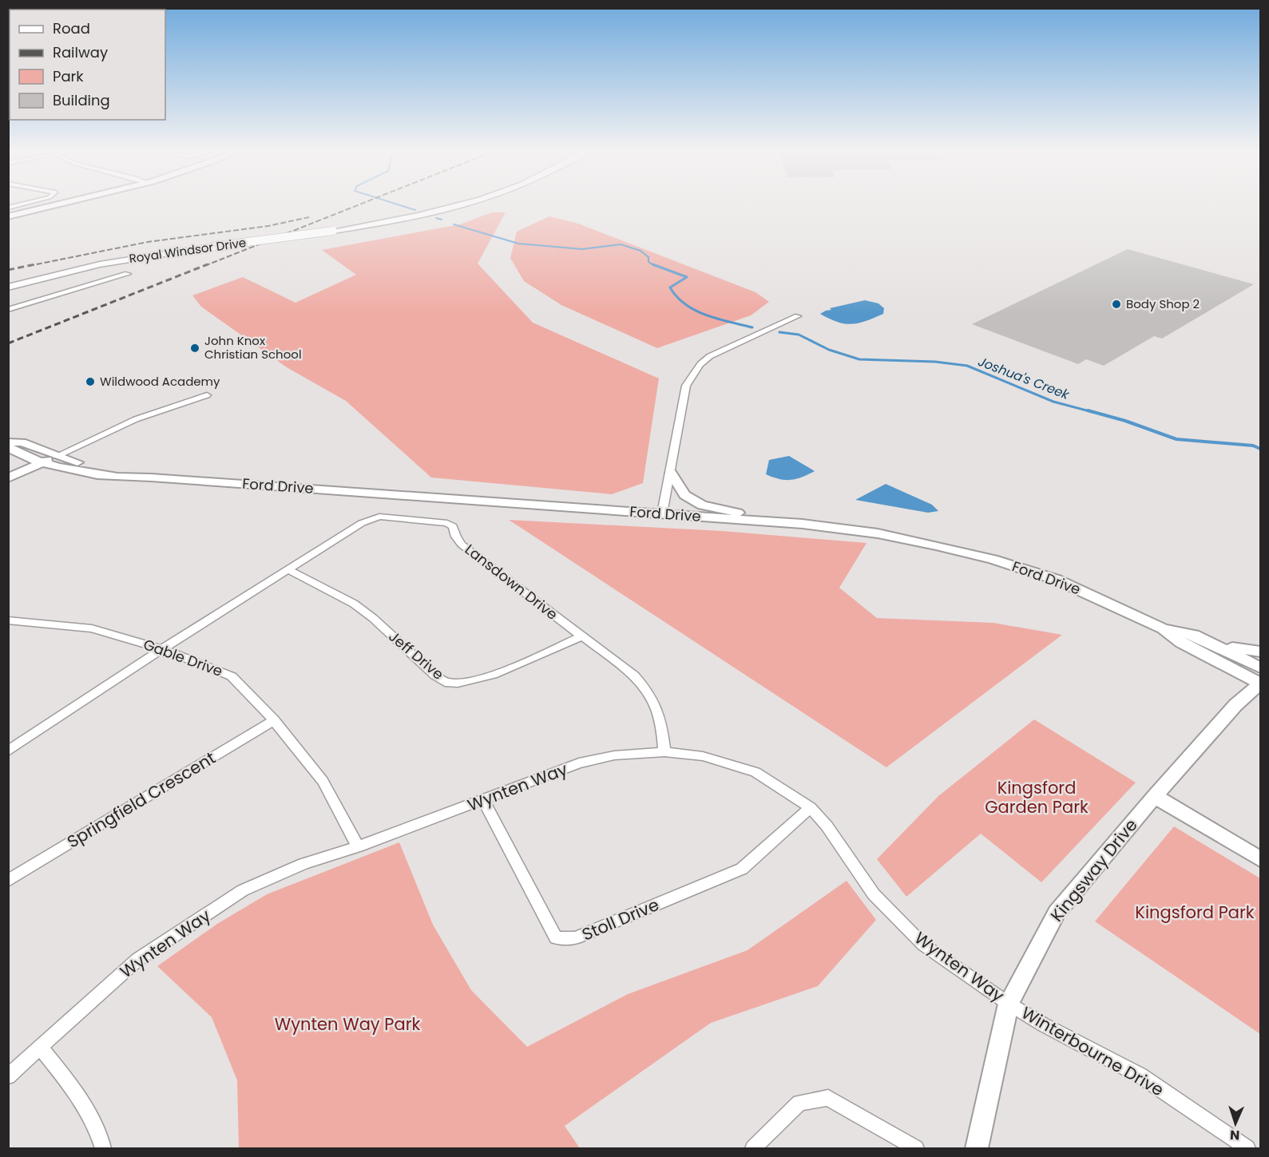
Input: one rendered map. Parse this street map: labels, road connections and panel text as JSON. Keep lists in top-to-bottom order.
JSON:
{
  "streets": {
    "main road": ["Royal Windsor Drive", "Ford Drive", "Kingsway Drive"],
    "street": [
      "Lansdown Drive",
      "Jeff Drive",
      "Gable Drive",
      "Wynten Way",
      "Springfield Crescent",
      "Stoll Drive",
      "Winterbourne Drive"
    ]
  },
  "crossings": [
    ["Ford Drive", "Kingsway Drive"],
    ["Lansdown Drive", "Jeff Drive"],
    ["Lansdown Drive", "Gable Drive"],
    ["Lansdown Drive", "Wynten Way"],
    ["Gable Drive", "Wynten Way"],
    ["Gable Drive", "Springfield Crescent"],
    ["Wynten Way", "Kingsway Drive"],
    ["Wynten Way", "Stoll Drive"],
    ["Wynten Way", "Winterbourne Drive"],
    ["Kingsway Drive", "Winterbourne Drive"]
  ],
  "water": ["Joshua's Creek"],
  "parks": ["Kingsford Garden Park", "Kingsford Park", "Wynten Way Park"],
  "places": ["Body Shop 2", "John Knox Christian School", "Wildwood Academy"],
  "legend": [
    "Road",
    "Railway",
    "Park",
    "Building"
  ],
  "north": "bottom"
}
